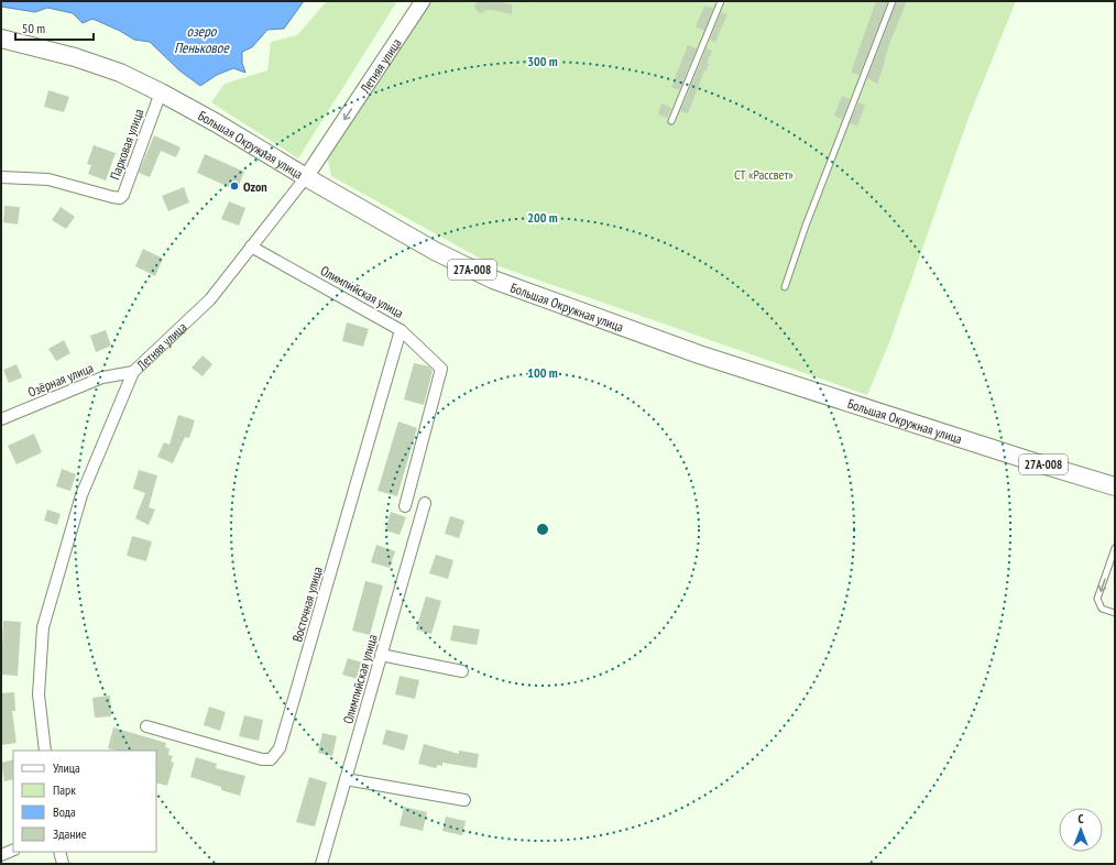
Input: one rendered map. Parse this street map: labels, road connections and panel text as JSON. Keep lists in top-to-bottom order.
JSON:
{
  "streets": {
    "main road": ["Большая Окружная улица", "27А-008"],
    "street": [
      "Летняя улица",
      "Парковая улица",
      "Олимпийская улица",
      "Озёрная улица",
      "Восточная улица"
    ]
  },
  "crossings": [
    ["Летняя улица", "Большая Окружная улица"],
    ["Летняя улица", "Олимпийская улица"],
    ["Летняя улица", "Озёрная улица"],
    ["Парковая улица", "Большая Окружная улица"],
    ["Олимпийская улица", "Восточная улица"]
  ],
  "water": ["озеро Пеньковое"],
  "parks": ["СТ «Рассвет»"],
  "places": ["Ozon"],
  "legend": [
    "Улица",
    "Парк",
    "Вода",
    "Здание"
  ],
  "scale_bar": "50 m",
  "north": "top",
  "rings": ["300 m", "200 m", "100 m"]
}
